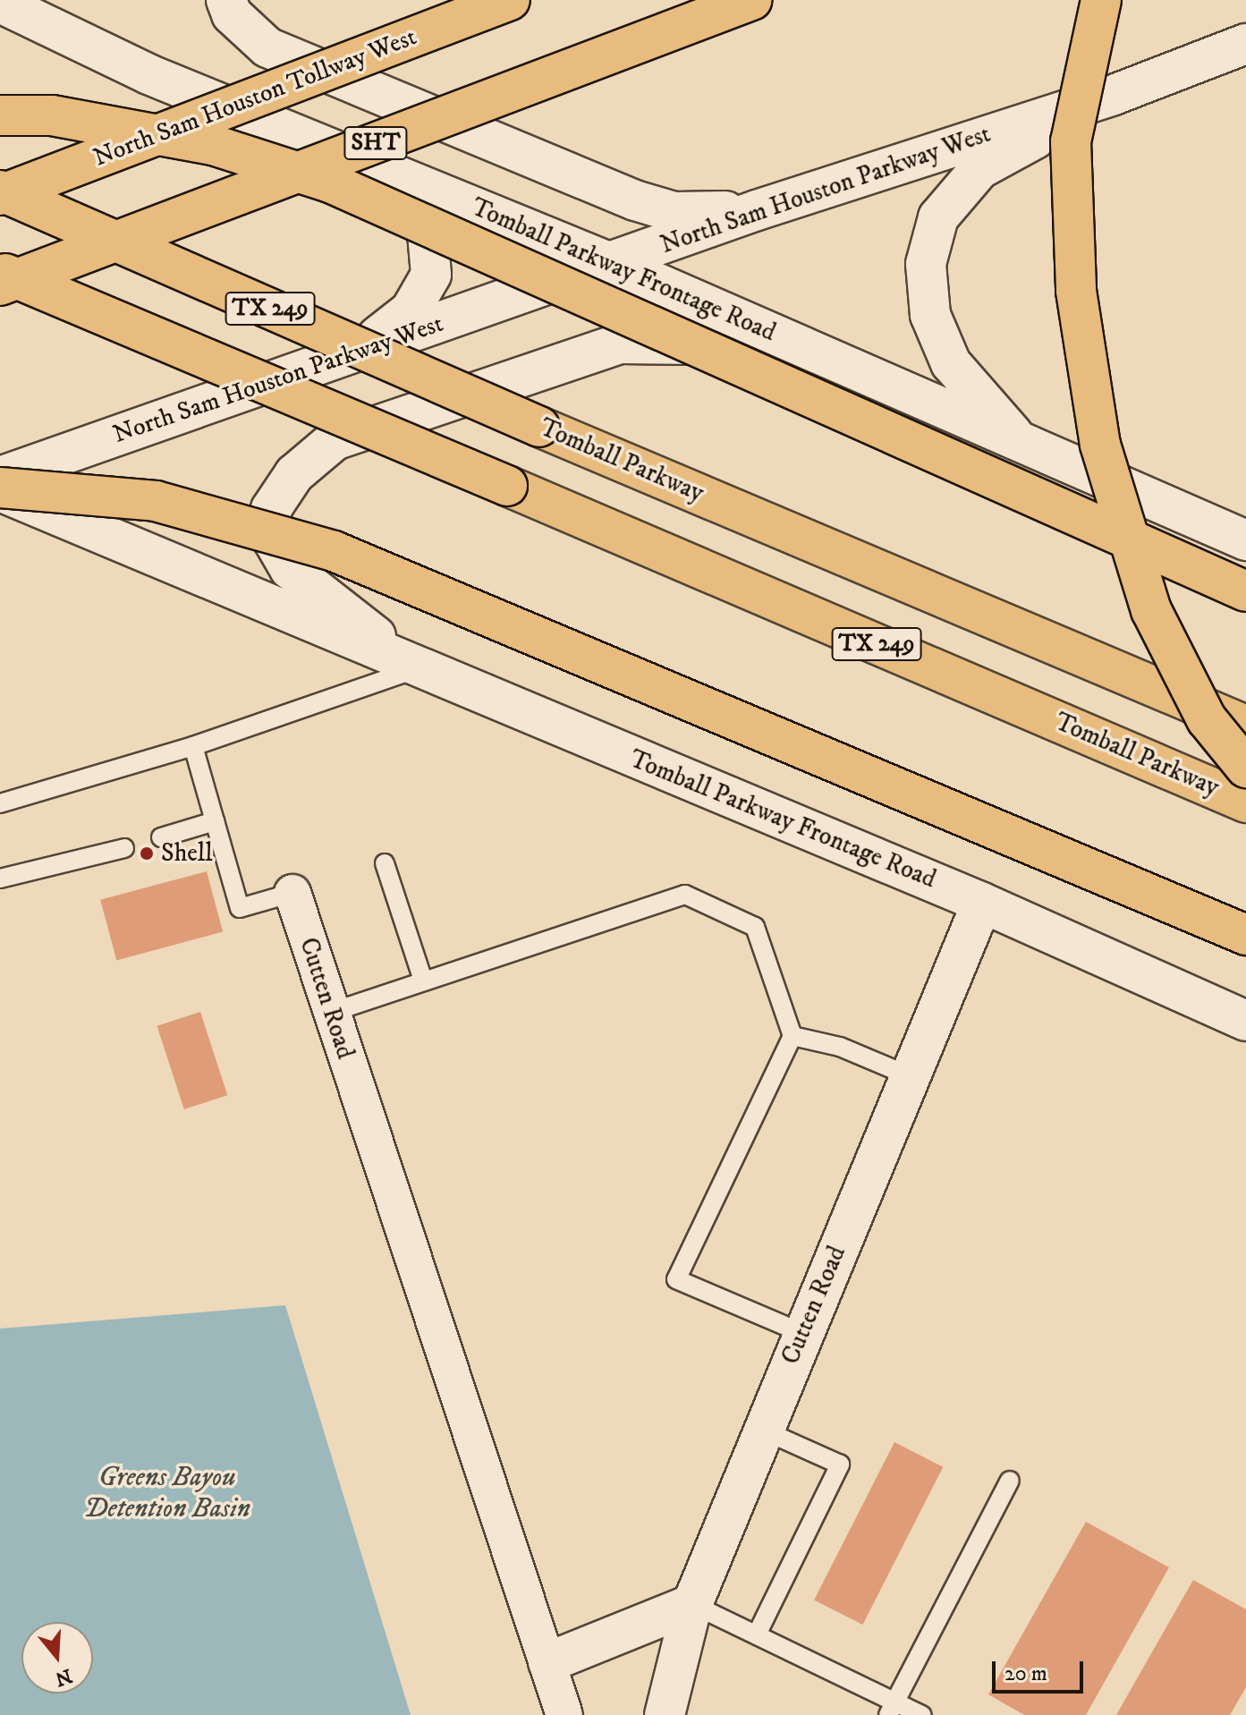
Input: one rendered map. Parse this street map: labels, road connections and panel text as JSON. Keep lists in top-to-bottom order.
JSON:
{
  "streets": {
    "highway": [
      "North Sam Houston Tollway West",
      "SHT",
      "TX 249",
      "Tomball Parkway"
    ],
    "main road": ["North Sam Houston Parkway West", "Tomball Parkway Frontage Road", "Cutten Road"]
  },
  "crossings": [
    ["North Sam Houston Tollway West", "Tomball Parkway"],
    ["North Sam Houston Parkway West", "Tomball Parkway Frontage Road"],
    ["Tomball Parkway Frontage Road", "Cutten Road"]
  ],
  "water": ["Greens Bayou Detention Basin"],
  "places": ["Shell"],
  "scale_bar": "20 m",
  "north": "bottom"
}
